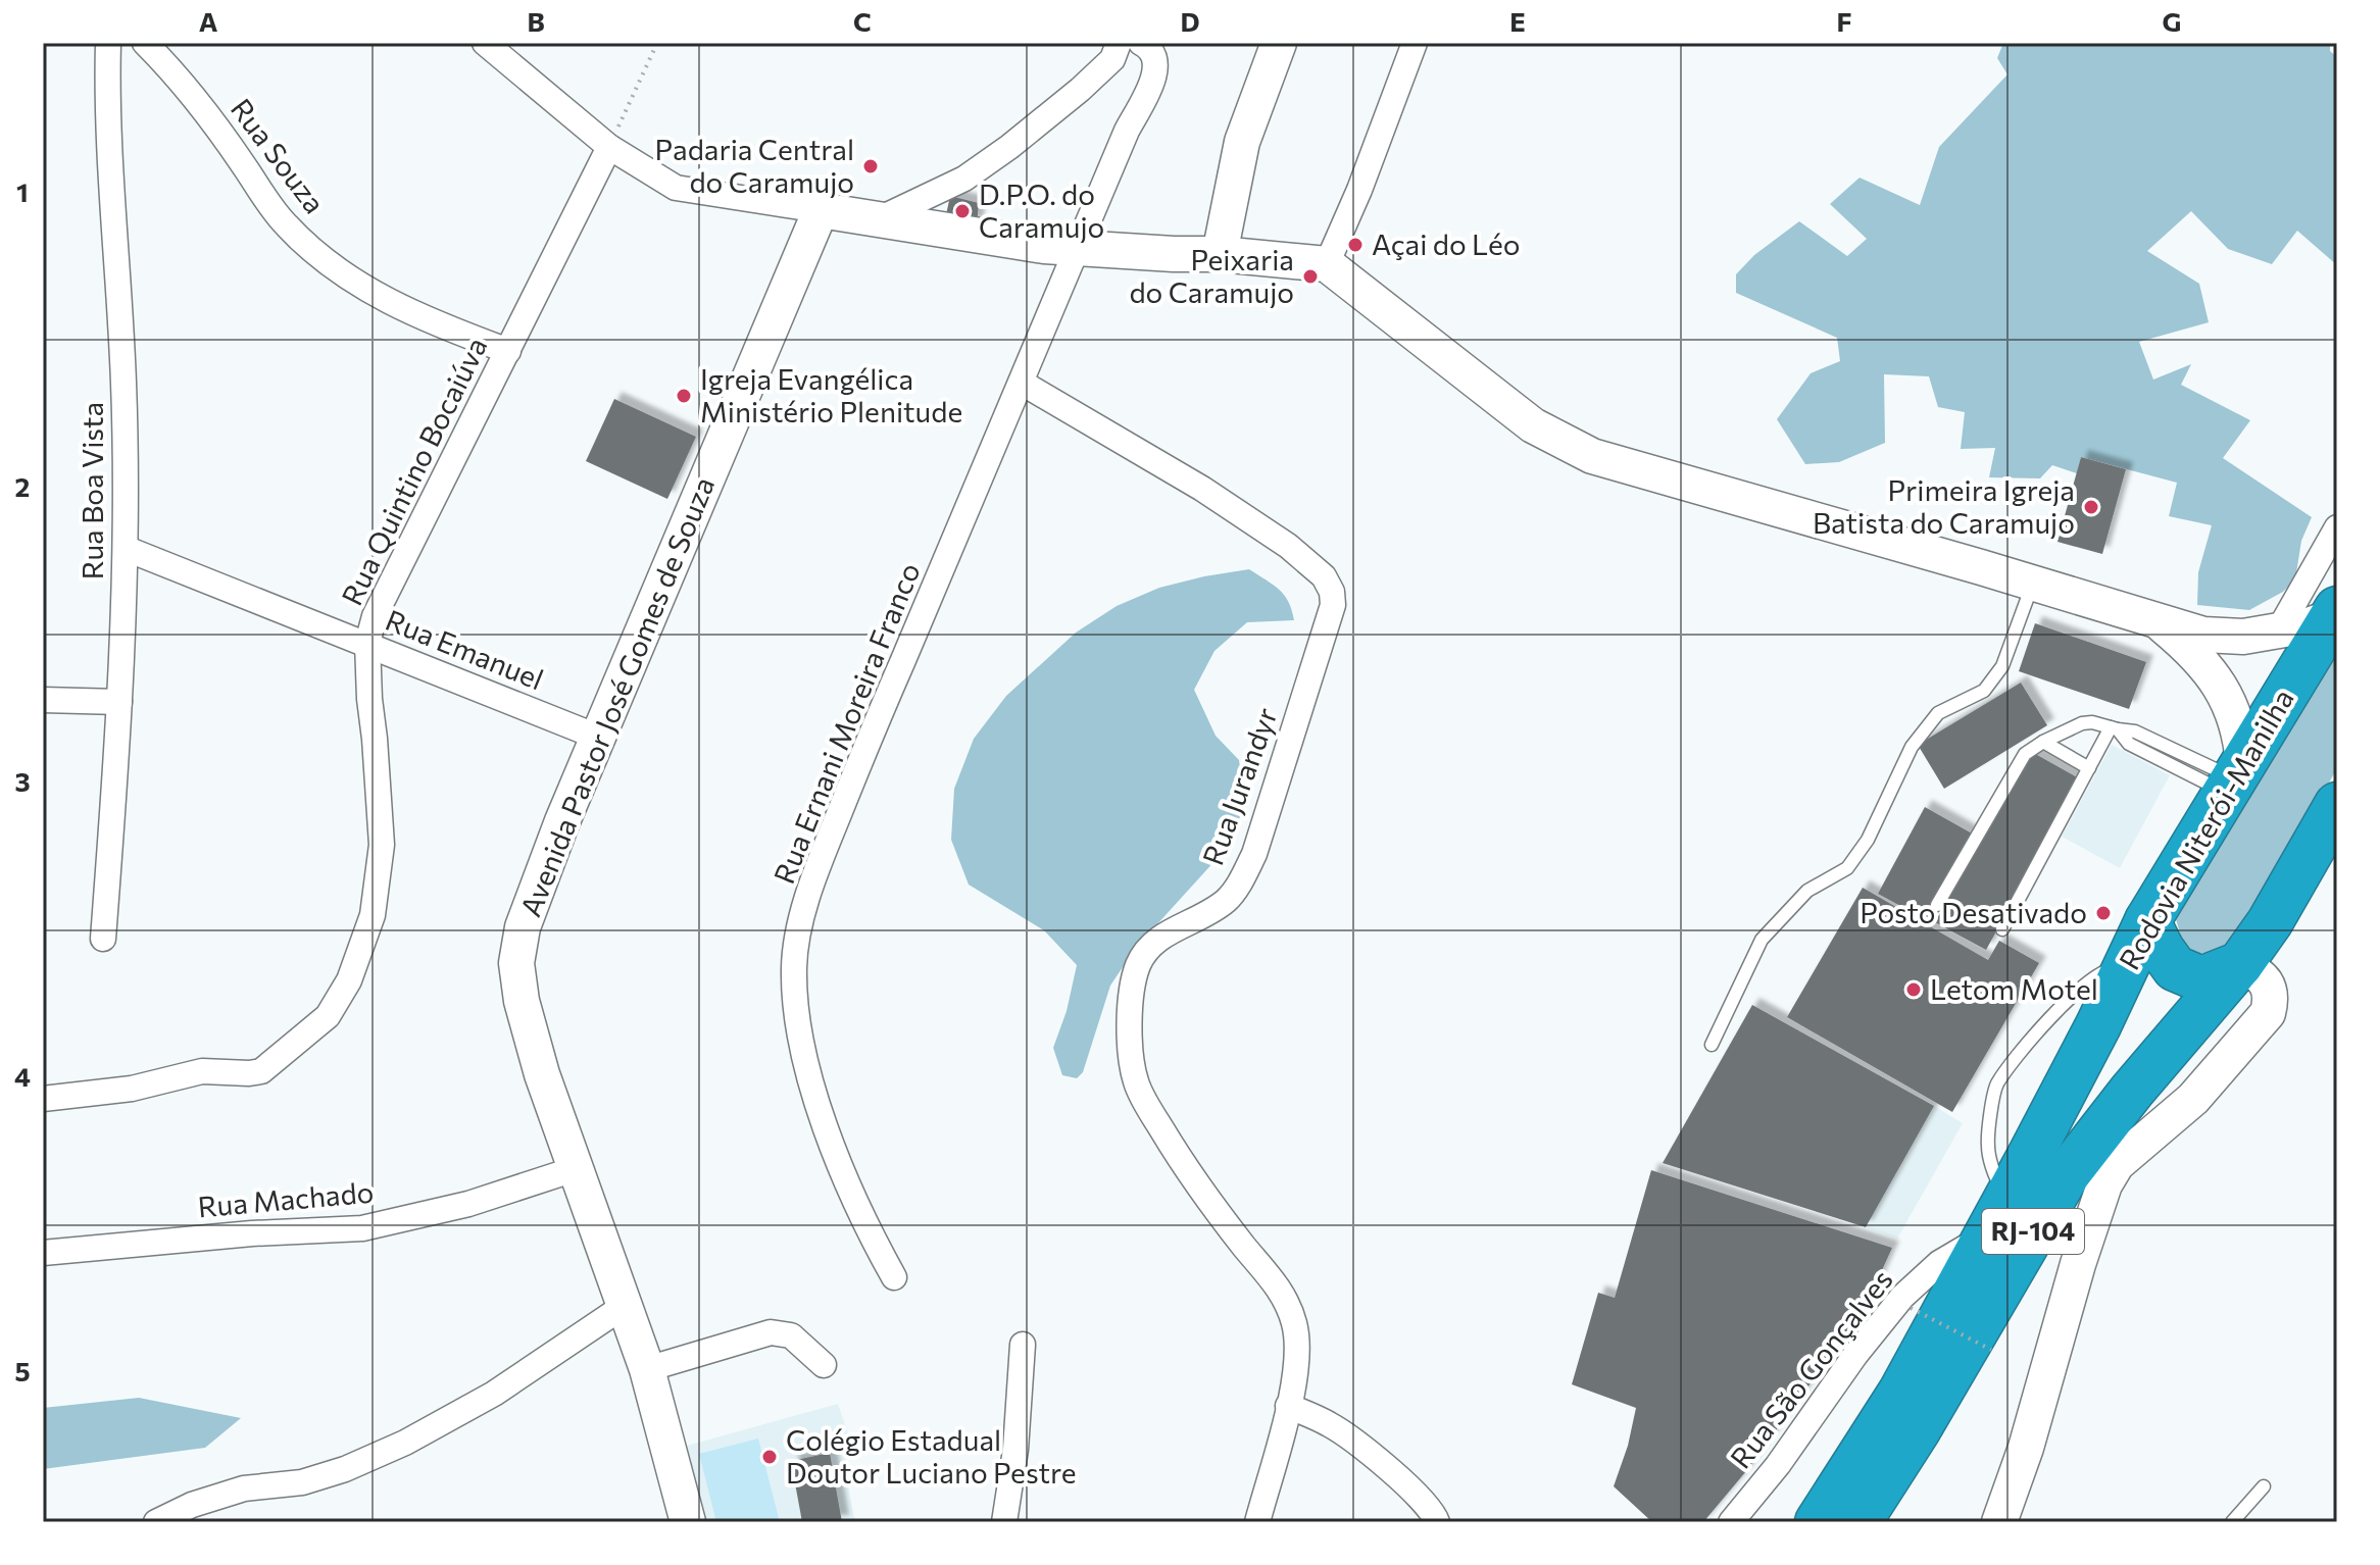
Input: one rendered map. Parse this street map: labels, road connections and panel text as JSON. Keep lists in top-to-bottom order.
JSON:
{
  "streets": {
    "highway": ["Rodovia Niterói-Manilha", "RJ-104"],
    "street": [
      "Rua Souza",
      "Rua Quintino Bocaiúva",
      "Rua Boa Vista",
      "Rua Emanuel",
      "Avenida Pastor José Gomes de Souza",
      "Rua Ernani Moreira Franco",
      "Rua Jurandyr",
      "Rua Machado",
      "Rua São Gonçalves"
    ]
  },
  "crossings": [
    ["Rua Souza", "Rua Quintino Bocaiúva"],
    ["Rua Quintino Bocaiúva", "Rua Emanuel"],
    ["Rua Boa Vista", "Rua Emanuel"],
    ["Rua Emanuel", "Avenida Pastor José Gomes de Souza"],
    ["Avenida Pastor José Gomes de Souza", "Rua Machado"],
    ["Rua Ernani Moreira Franco", "Rua Jurandyr"],
    ["Rodovia Niterói-Manilha", "Rua São Gonçalves"]
  ],
  "places": [
    "Padaria Central do Caramujo",
    "D.P.O. do Caramujo",
    "Açai do Léo",
    "Peixaria do Caramujo",
    "Igreja Evangélica Ministério Plenitude",
    "Primeira Igreja Batista do Caramujo",
    "Posto Desativado",
    "Letom Motel",
    "Colégio Estadual Doutor Luciano Pestre"
  ],
  "grid": {
    "columns": [
      "A",
      "B",
      "C",
      "D",
      "E",
      "F",
      "G"
    ],
    "rows": [
      "1",
      "2",
      "3",
      "4",
      "5"
    ]
  }
}
